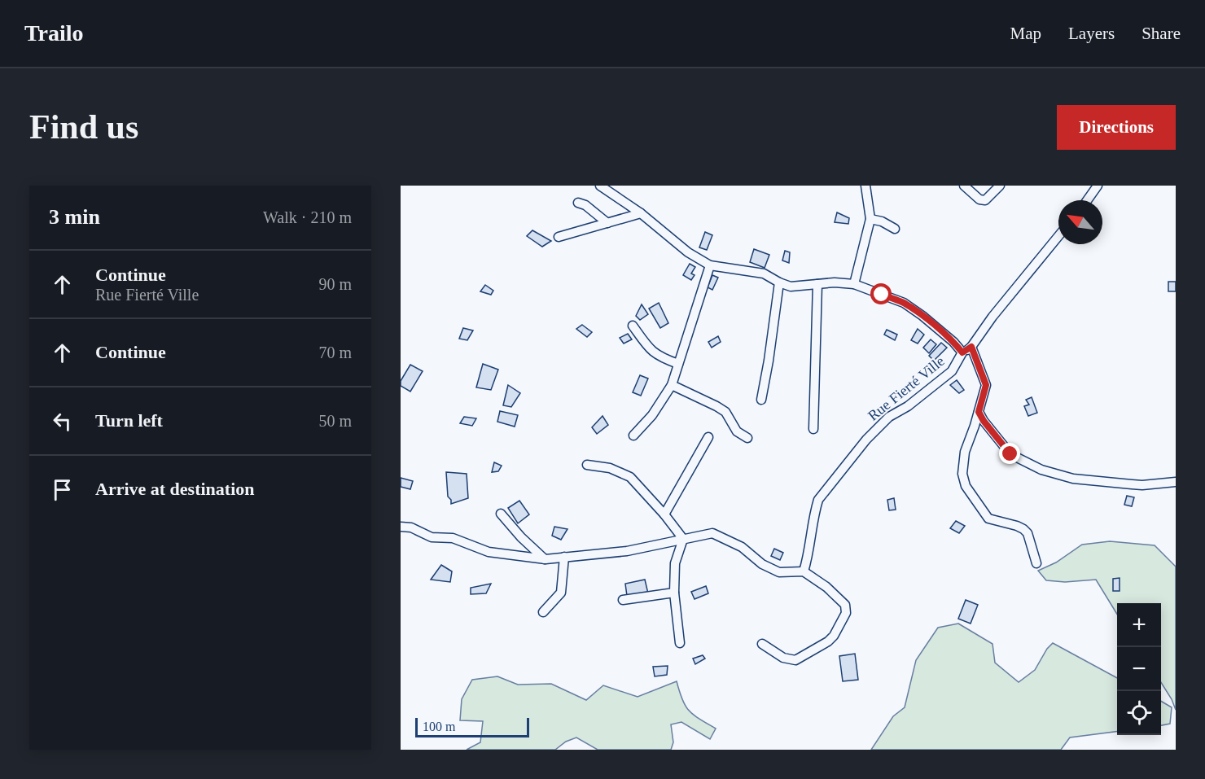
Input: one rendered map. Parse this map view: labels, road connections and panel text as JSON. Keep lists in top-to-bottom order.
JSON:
{
  "streets": {
    "street": ["Rue Fierté Ville"]
  },
  "scale_bar": "100 m",
  "north": "top left",
  "page": {
    "header": "Trailo",
    "nav": ["Map", "Layers", "Share"],
    "buttons": "Directions",
    "title": "Find us",
    "heading": ["3 min", "Walk · 210 m"],
    "list": [
      ["Continue", "Rue Fierté Ville", "90 m"],
      ["Continue", "70 m"],
      ["Turn left", "50 m"],
      "Arrive at destination"
    ],
    "map_buttons": ["+", "−"],
    "scale": "100 m"
  }
}
